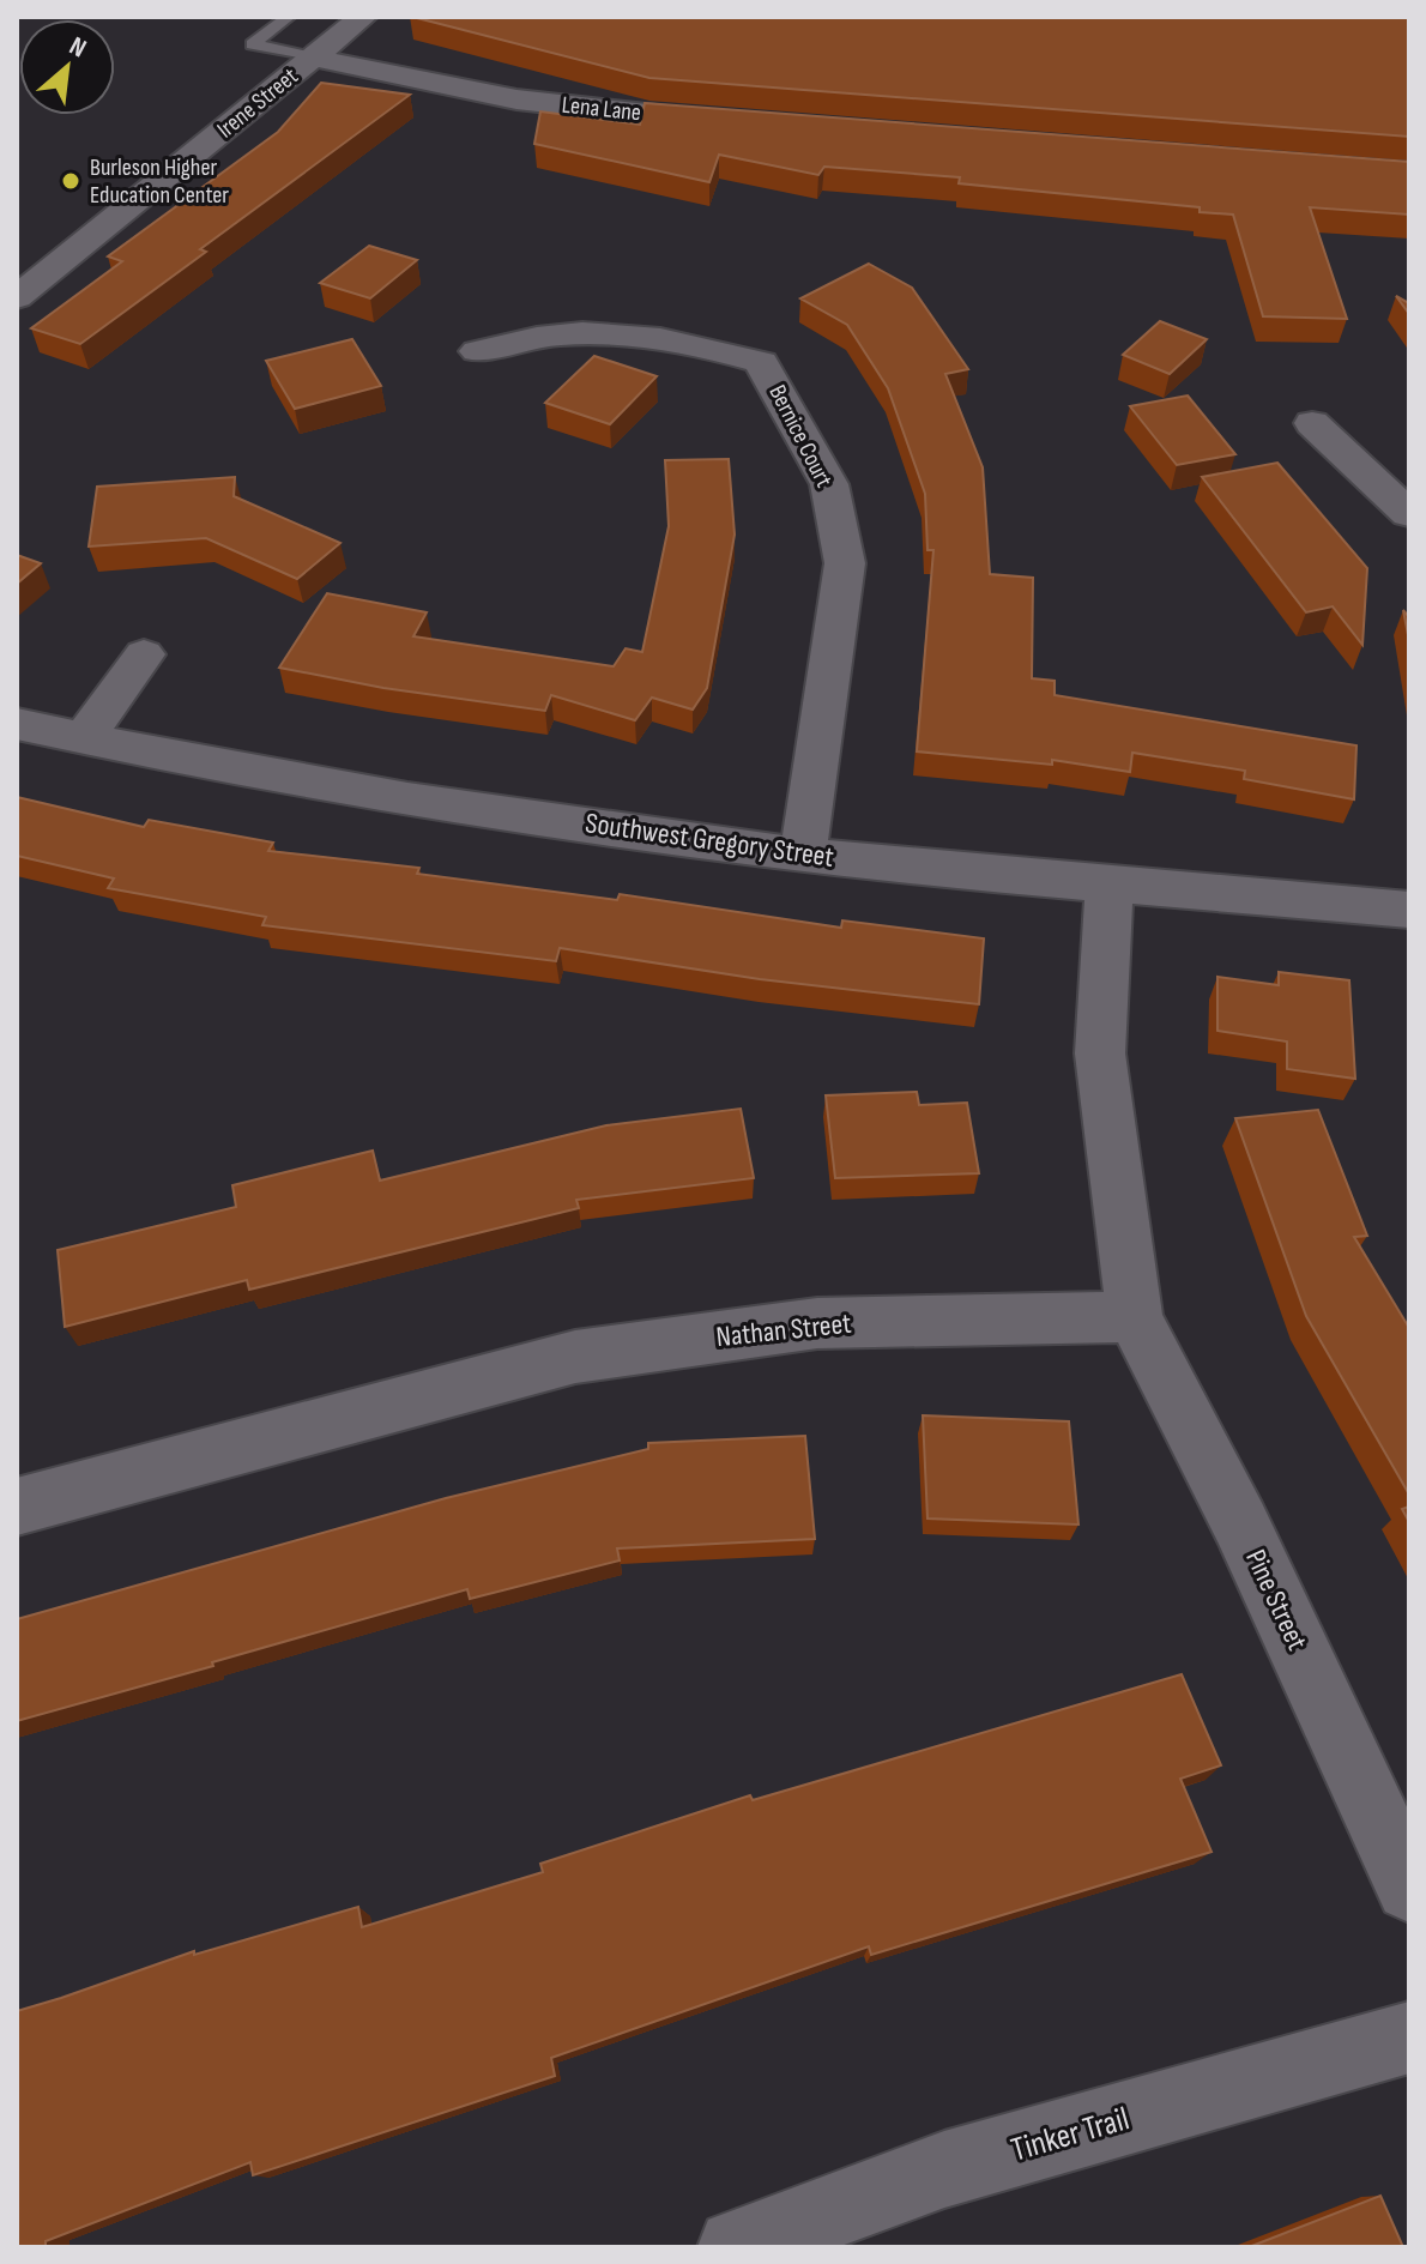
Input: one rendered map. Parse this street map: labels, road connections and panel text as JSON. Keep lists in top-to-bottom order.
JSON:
{
  "streets": {
    "street": [
      "Irene Street",
      "Lena Lane",
      "Bernice Court",
      "Southwest Gregory Street",
      "Nathan Street",
      "Pine Street",
      "Tinker Trail"
    ]
  },
  "crossings": [
    ["Irene Street", "Lena Lane"],
    ["Bernice Court", "Southwest Gregory Street"],
    ["Nathan Street", "Pine Street"]
  ],
  "places": ["Burleson Higher Education Center"],
  "north": "top right"
}
